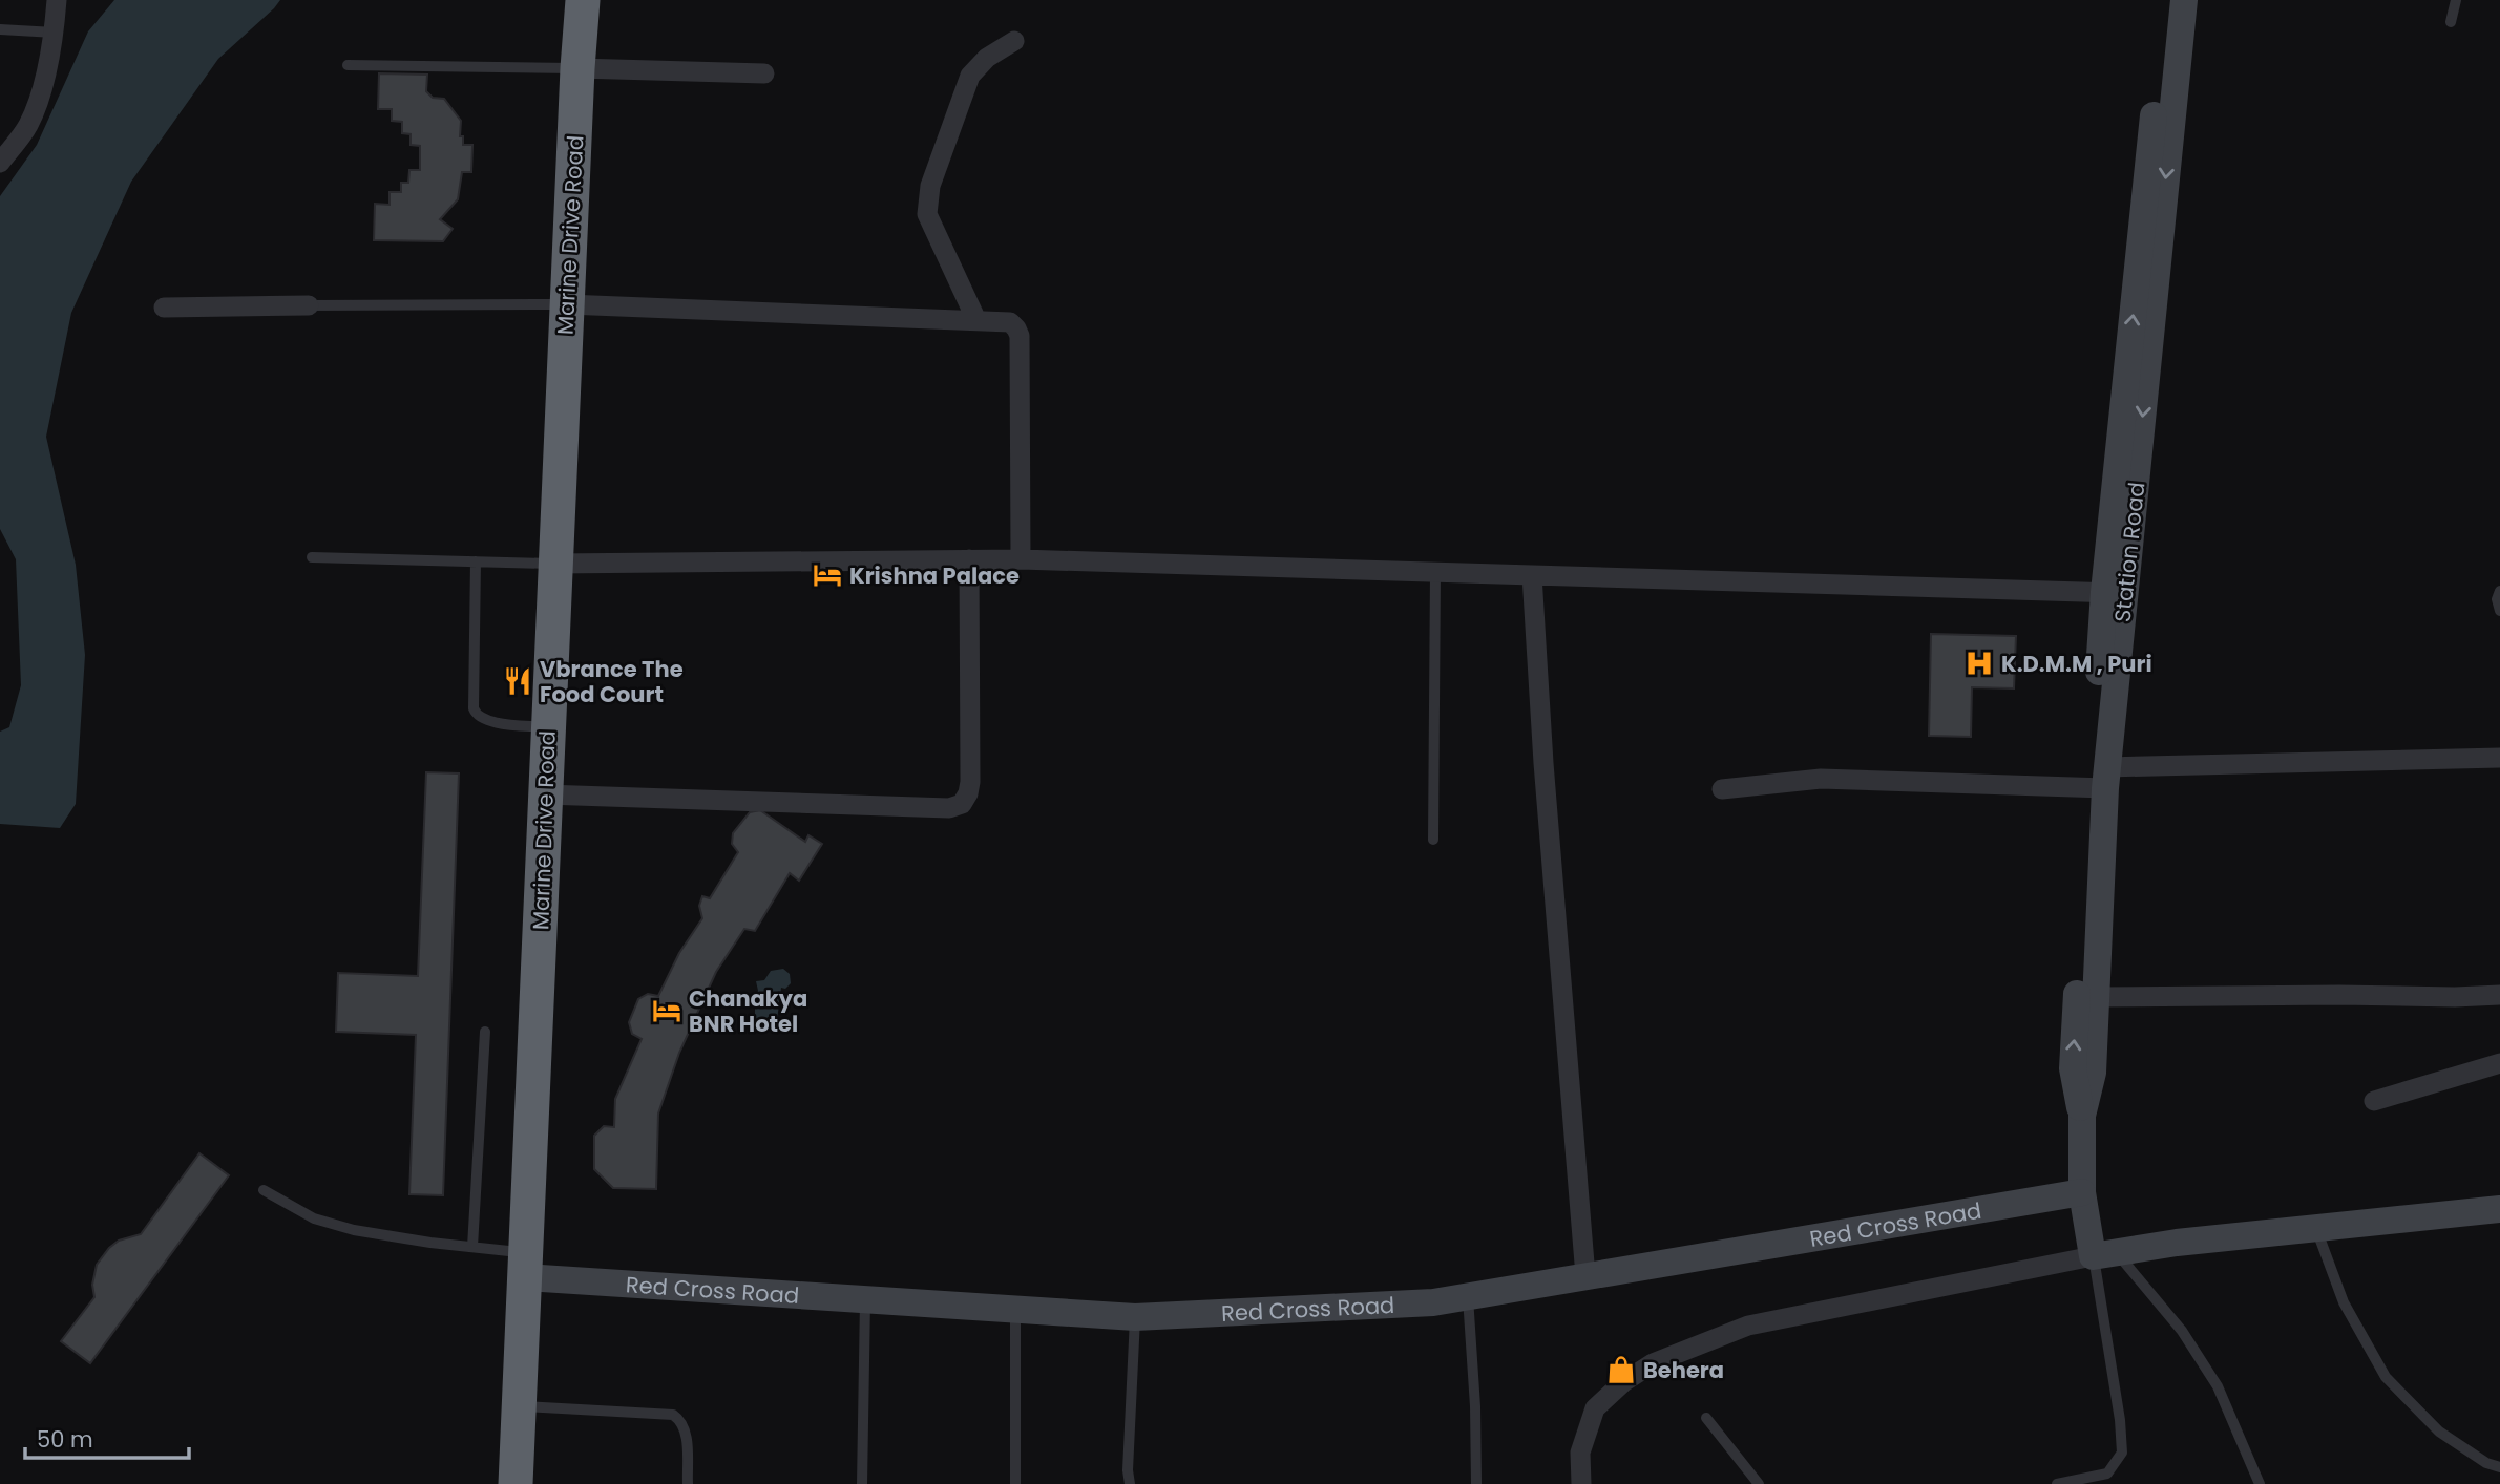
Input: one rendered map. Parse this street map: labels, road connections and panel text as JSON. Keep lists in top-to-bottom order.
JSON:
{
  "streets": {
    "highway": ["Marine Drive Road"],
    "main road": ["Station Road", "Red Cross Road"]
  },
  "crossings": [
    ["Marine Drive Road", "Red Cross Road"],
    ["Station Road", "Red Cross Road"]
  ],
  "places": {
    "hotel": ["Krishna Palace", "Chanakya BNR Hotel"],
    "hospital": ["K.D.M.M , Puri"],
    "restaurant": ["Vbrance The Food Court"],
    "shop": ["Behera"]
  },
  "scale_bar": "50 m"
}
